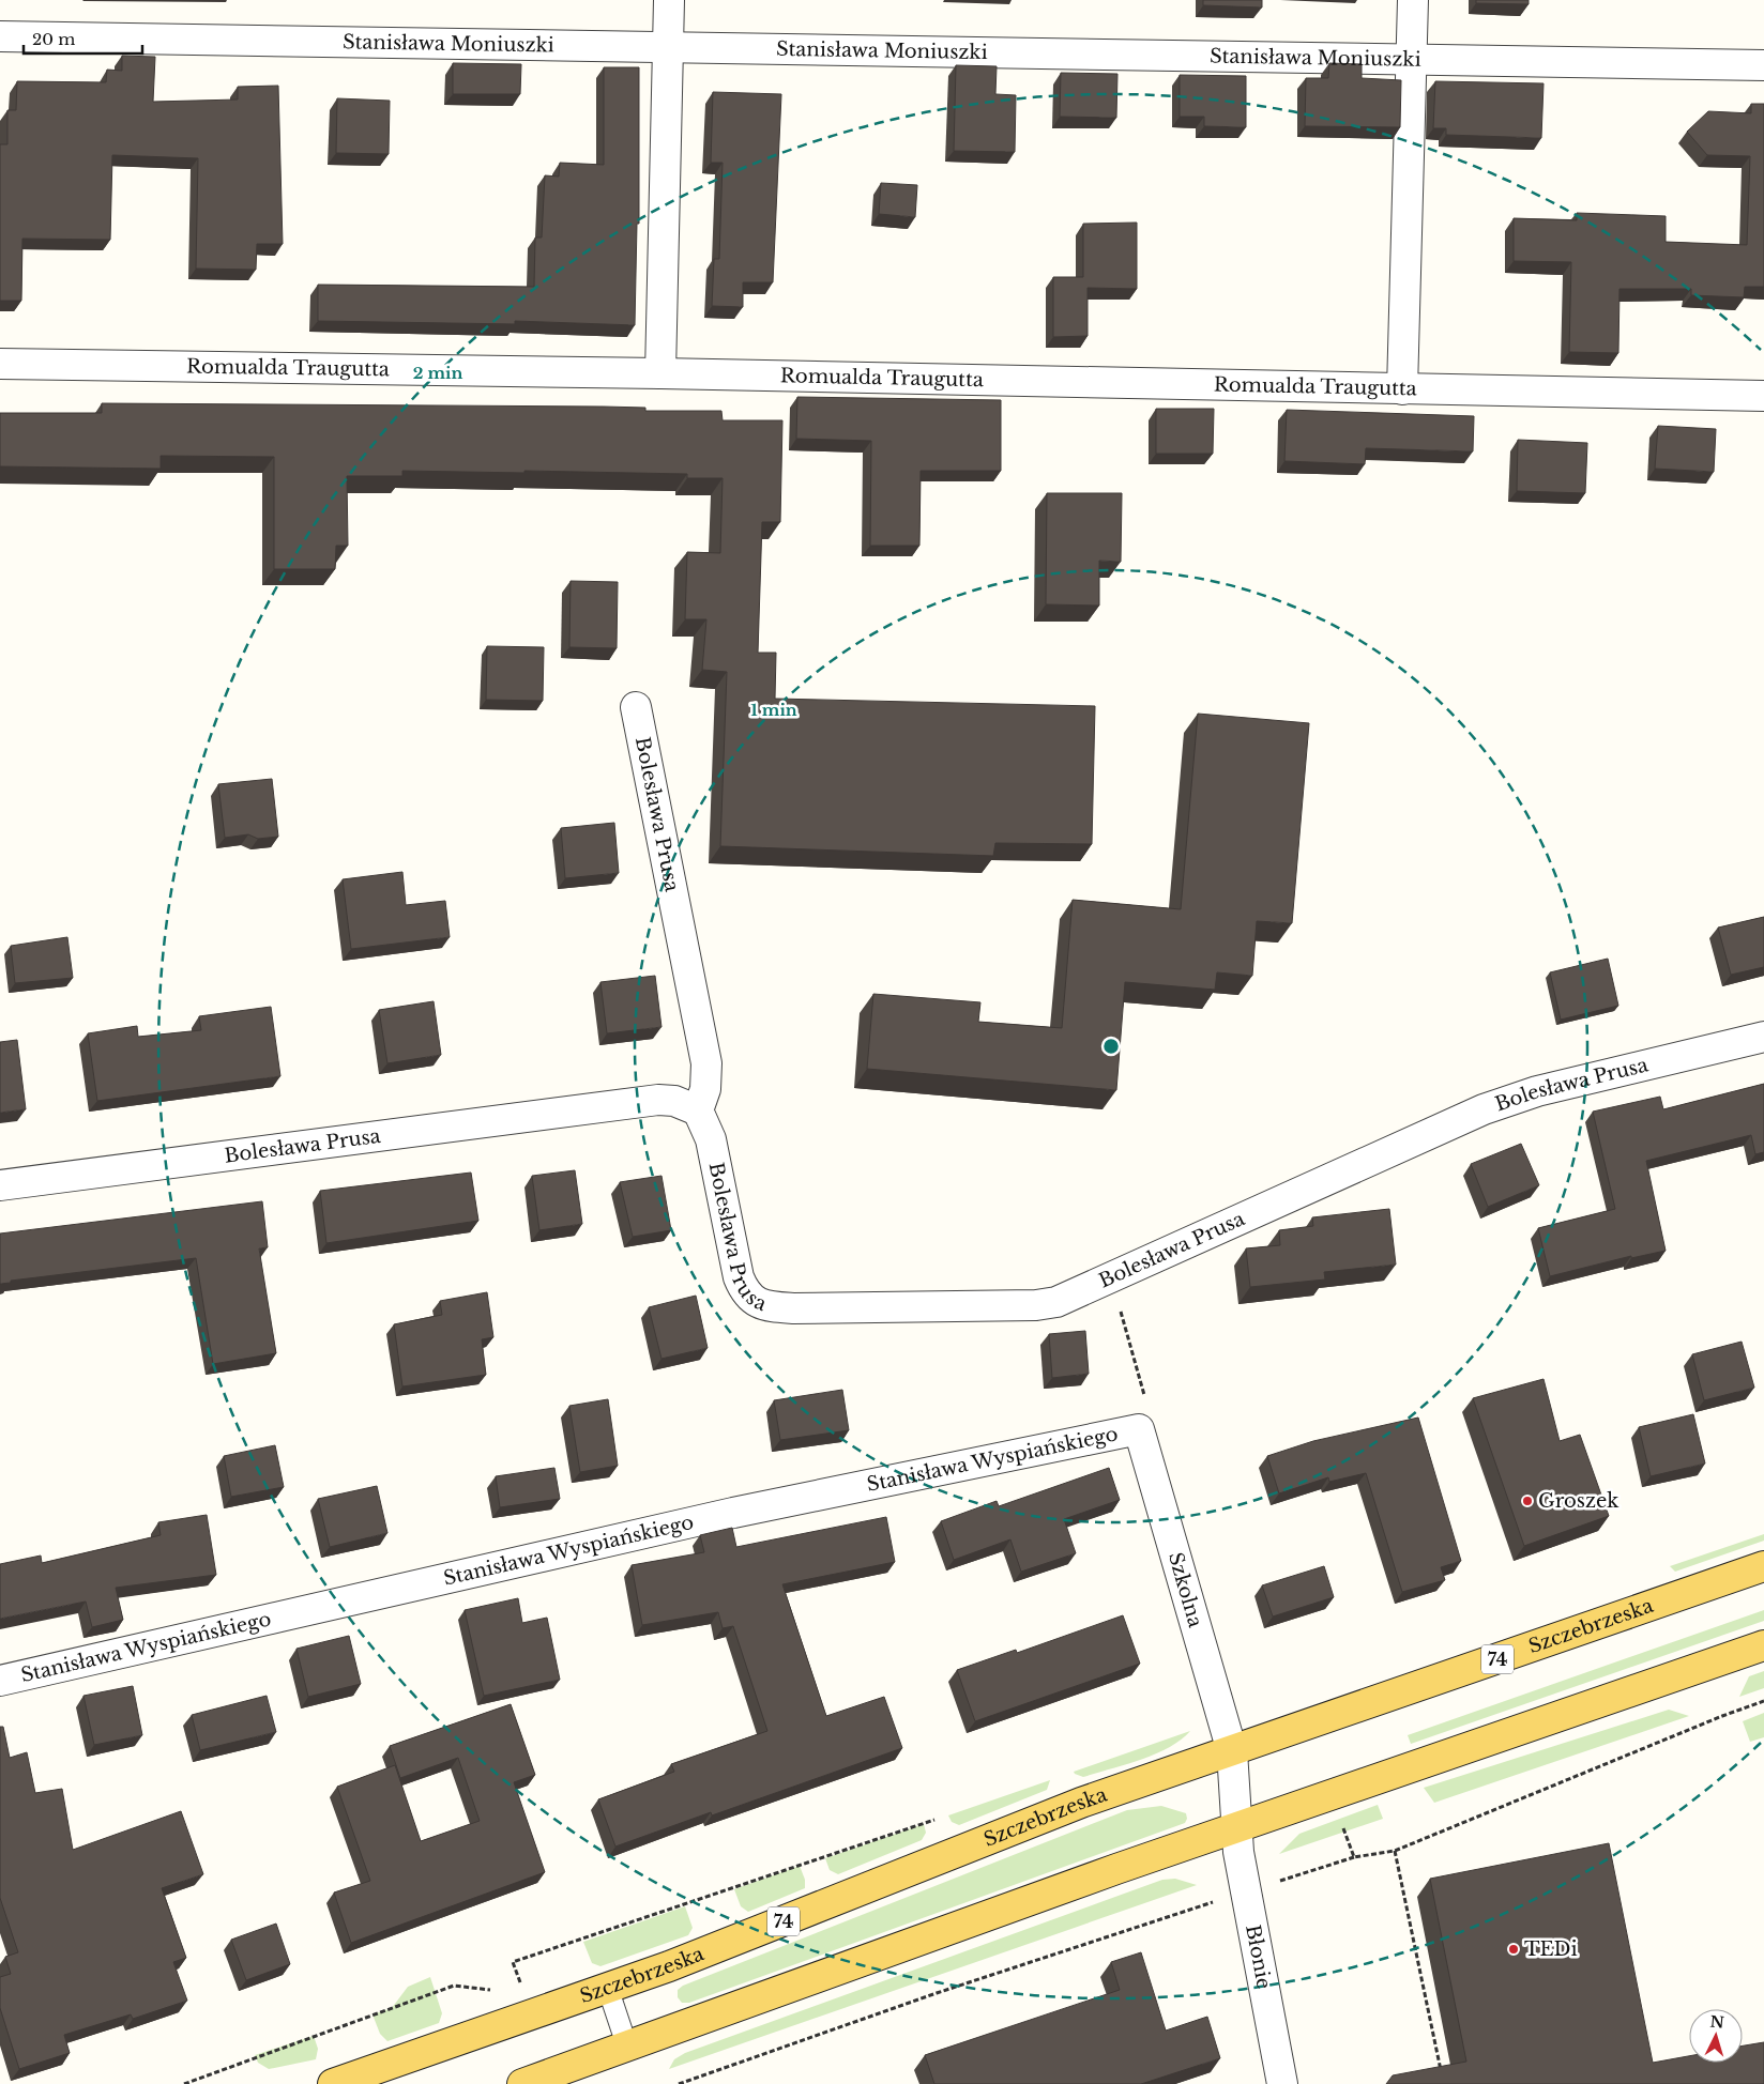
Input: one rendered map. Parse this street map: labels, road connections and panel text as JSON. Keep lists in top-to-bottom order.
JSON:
{
  "streets": {
    "main road": ["Szczebrzeska", "74"],
    "street": [
      "Stanisława Moniuszki",
      "Romualda Traugutta",
      "Bolesława Prusa",
      "Stanisława Wyspiańskiego",
      "Szkolna",
      "Błonie"
    ]
  },
  "crossings": [
    ["Stanisława Wyspiańskiego", "Szkolna"],
    ["Szkolna", "Szczebrzeska"],
    ["Szkolna", "Błonie"]
  ],
  "places": ["Groszek", "TEDi"],
  "scale_bar": "20 m",
  "north": "top",
  "rings": ["2 min", "1 min"]
}
